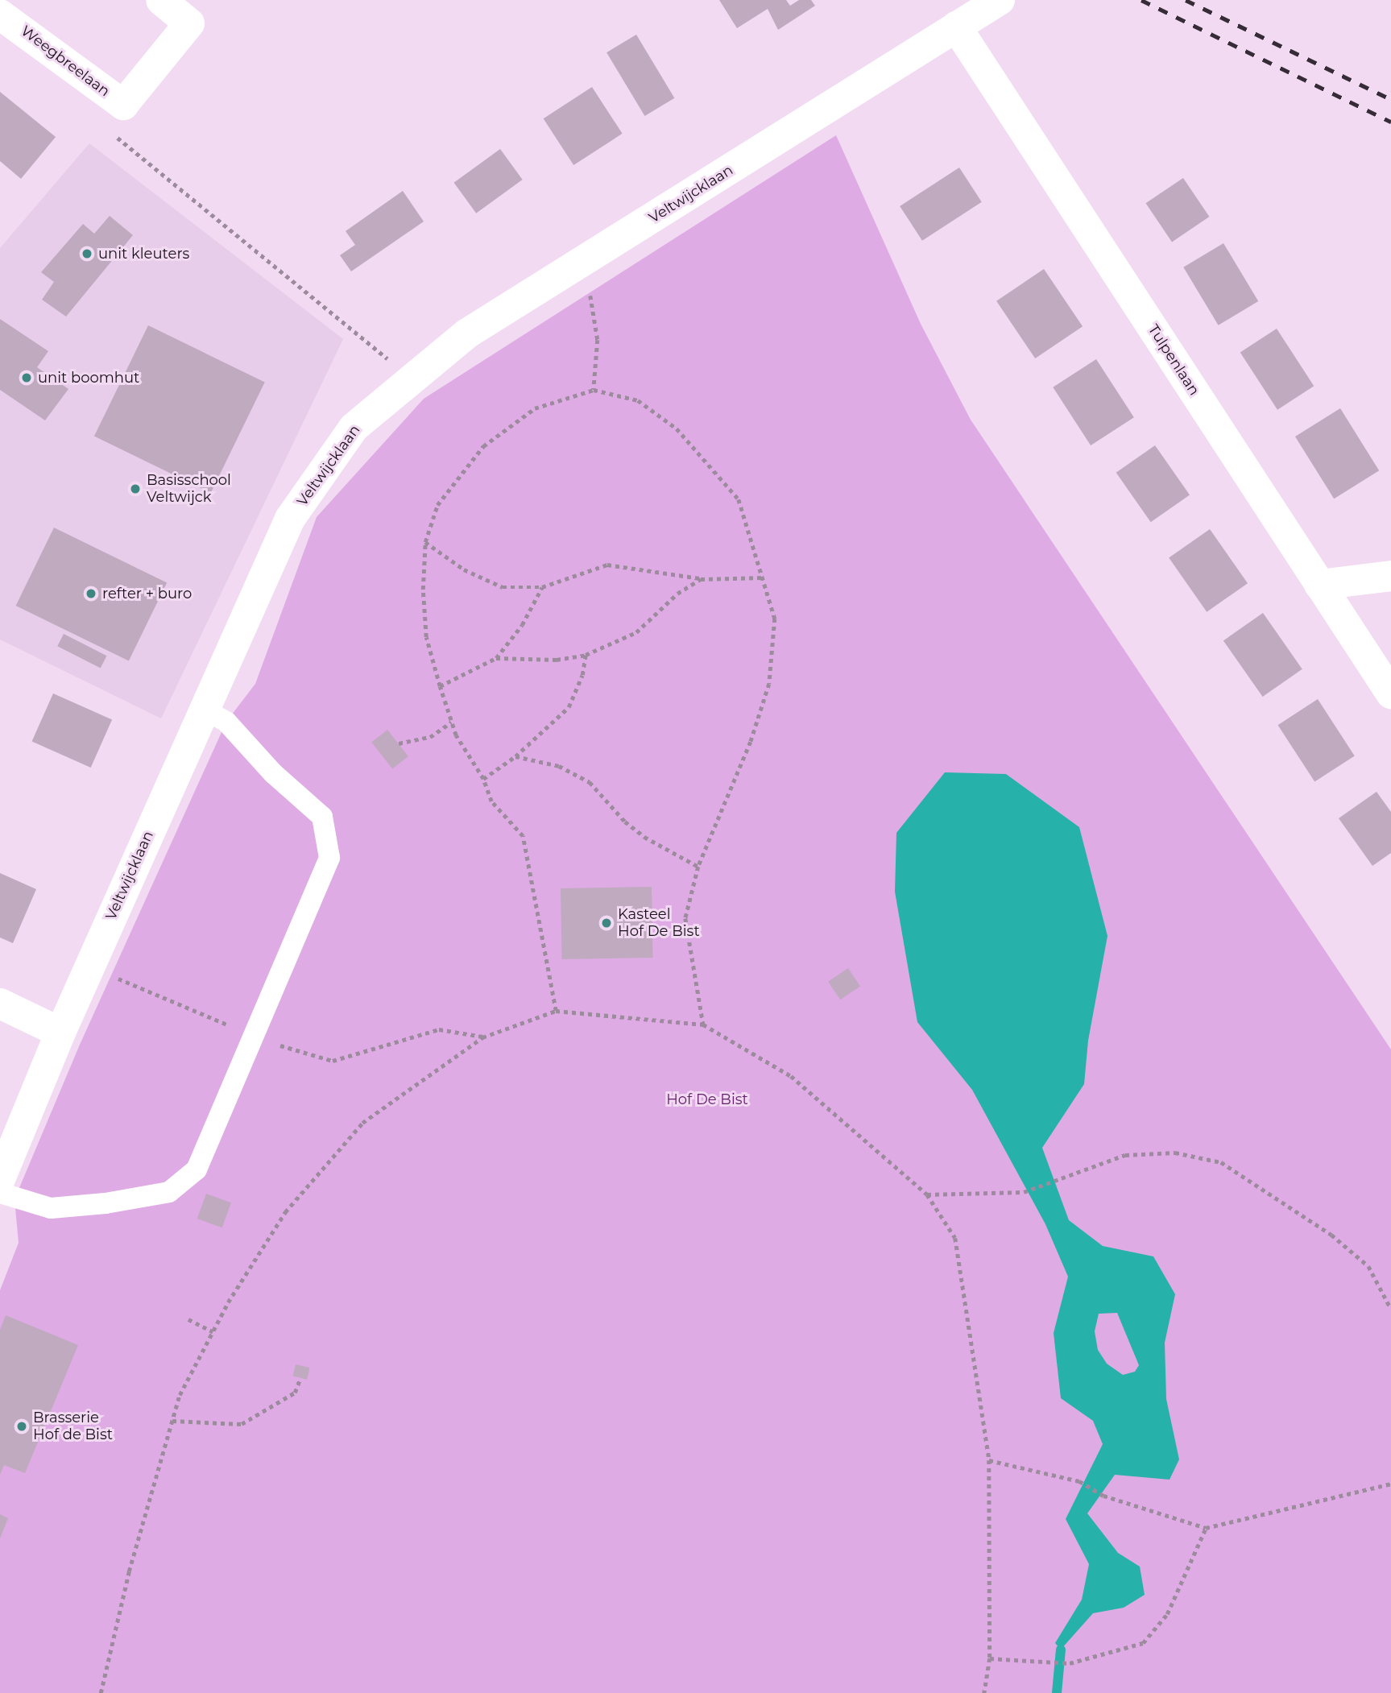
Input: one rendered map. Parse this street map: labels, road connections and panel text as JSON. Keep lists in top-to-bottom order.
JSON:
{
  "streets": {
    "street": ["Weegbreelaan", "Veltwijcklaan", "Tulpenlaan"]
  },
  "crossings": [
    ["Veltwijcklaan", "Tulpenlaan"]
  ],
  "parks": ["Hof De Bist"],
  "places": [
    "unit kleuters",
    "unit boomhut",
    "Basisschool Veltwijck",
    "refter + buro",
    "Kasteel Hof De Bist",
    "Brasserie Hof de Bist"
  ]
}
